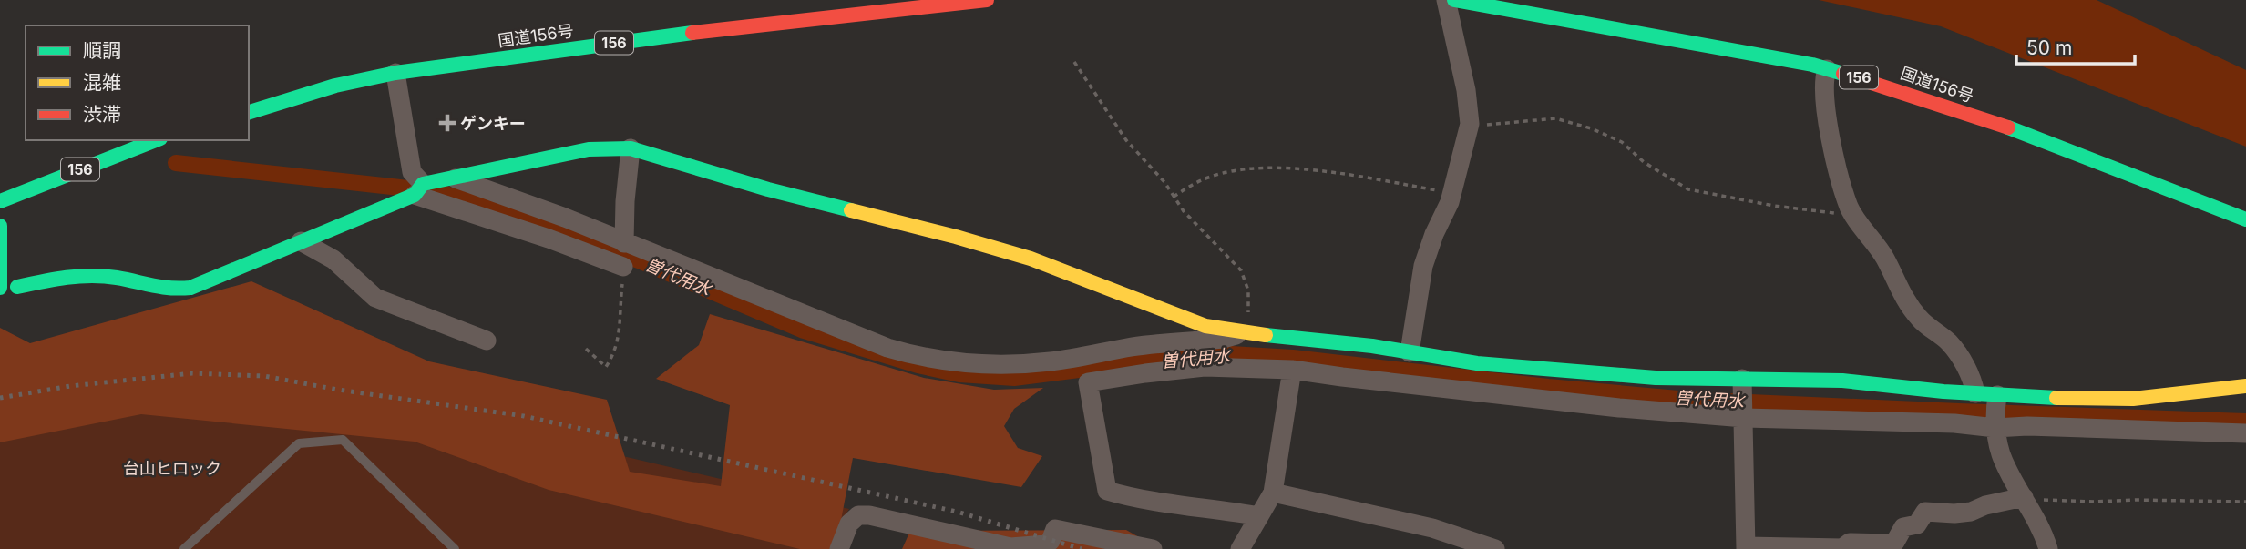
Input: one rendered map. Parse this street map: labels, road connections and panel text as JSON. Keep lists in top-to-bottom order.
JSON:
{
  "streets": {
    "main road": ["国道156号", "156"]
  },
  "water": ["曽代用水"],
  "parks": ["台山ヒロック"],
  "places": {
    "health": ["ゲンキー"]
  },
  "legend": ["順調", "混雑", "渋滞"],
  "scale_bar": "50 m"
}
